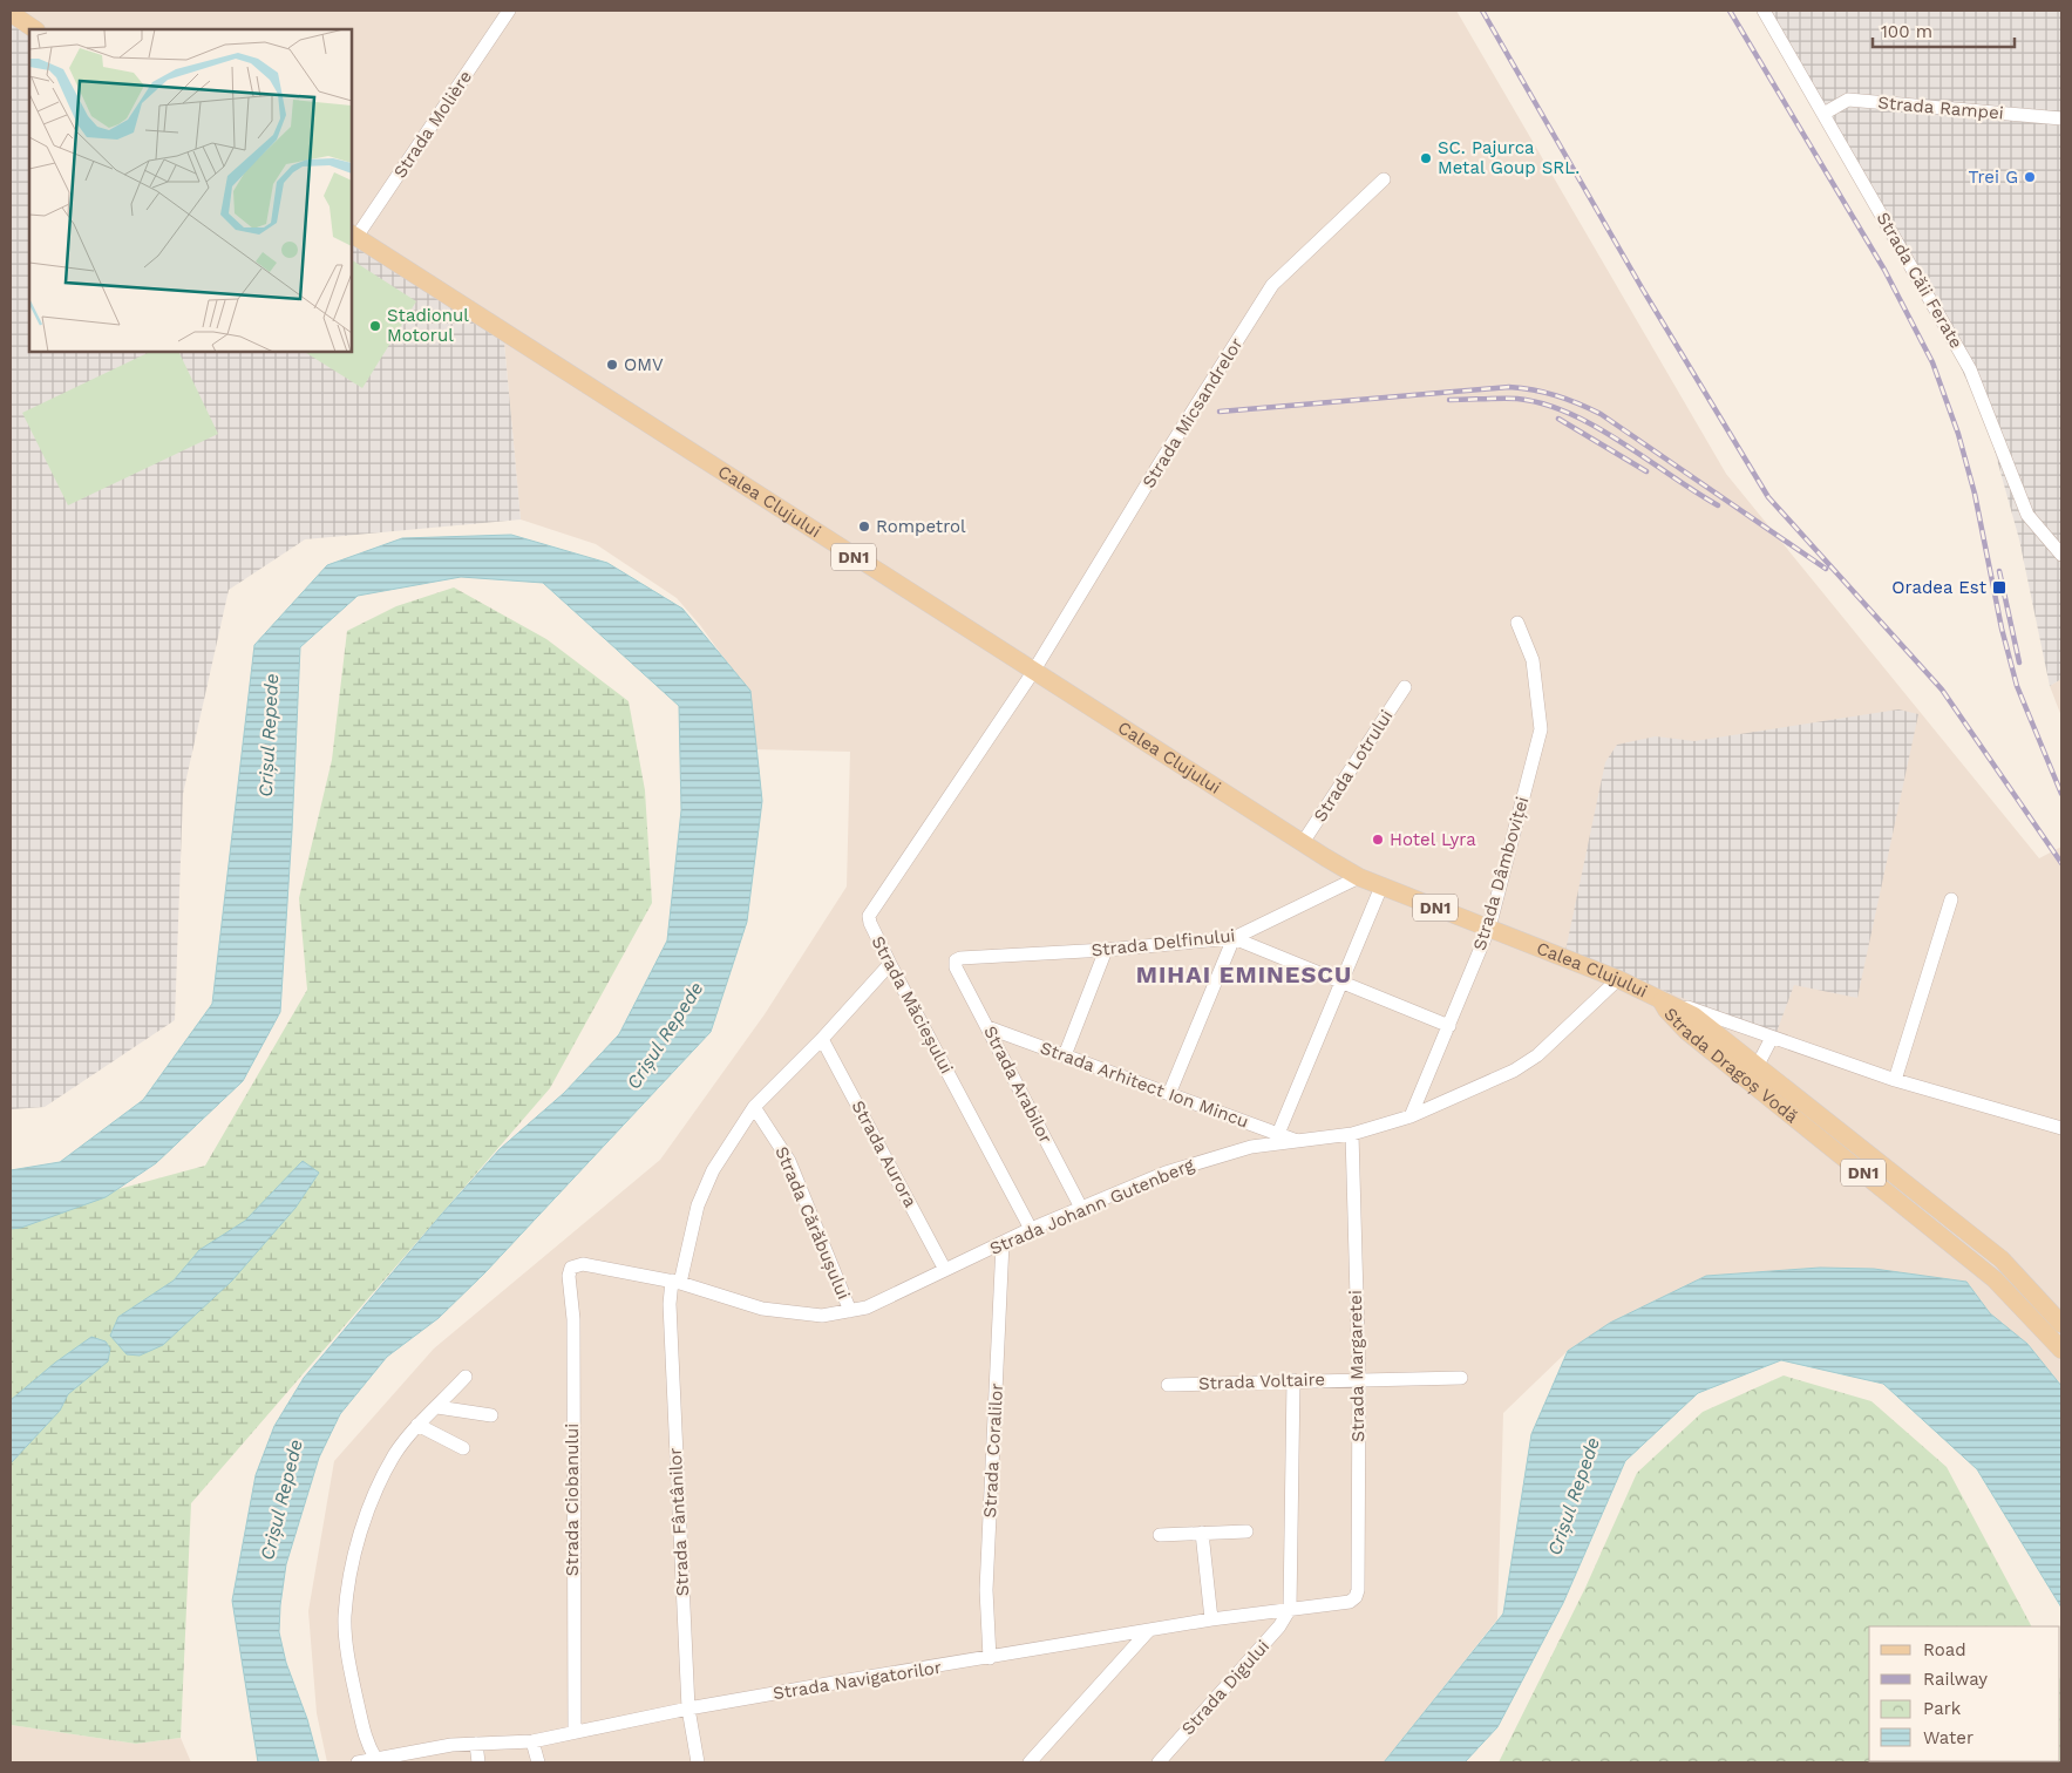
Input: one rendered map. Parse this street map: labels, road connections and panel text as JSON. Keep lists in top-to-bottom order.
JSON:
{
  "streets": {
    "main road": ["Calea Clujului", "DN1", "Strada Dragoș Vodă"],
    "street": [
      "Strada Rampei",
      "Strada Molière",
      "Strada Căii Ferate",
      "Strada Micsandrelor",
      "Strada Lotrului",
      "Strada Dâmboviței",
      "Strada Delfinului",
      "Strada Măcieșului",
      "Strada Arabilor",
      "Strada Arhitect Ion Mincu",
      "Strada Aurora",
      "Strada Johann Gutenberg",
      "Strada Cărăbușului",
      "Strada Margaretei",
      "Strada Voltaire",
      "Strada Coralilor",
      "Strada Ciobanului",
      "Strada Fântânilor",
      "Strada Navigatorilor",
      "Strada Digului"
    ]
  },
  "crossings": [
    ["Strada Rampei", "Strada Căii Ferate"],
    ["Strada Molière", "Calea Clujului"],
    ["Strada Micsandrelor", "Calea Clujului"],
    ["Strada Micsandrelor", "Strada Măcieșului"],
    ["Calea Clujului", "Strada Lotrului"],
    ["Calea Clujului", "Strada Dâmboviței"],
    ["Calea Clujului", "Strada Delfinului"],
    ["Calea Clujului", "Strada Măcieșului"],
    ["Calea Clujului", "Strada Dragoș Vodă"],
    ["Calea Clujului", "Strada Johann Gutenberg"],
    ["Strada Dâmboviței", "Strada Johann Gutenberg"],
    ["Strada Delfinului", "Strada Arabilor"],
    ["Strada Măcieșului", "Strada Johann Gutenberg"],
    ["Strada Măcieșului", "Strada Fântânilor"],
    ["Strada Arabilor", "Strada Arhitect Ion Mincu"],
    ["Strada Arabilor", "Strada Johann Gutenberg"],
    ["Strada Arhitect Ion Mincu", "Strada Johann Gutenberg"],
    ["Strada Aurora", "Strada Johann Gutenberg"],
    ["Strada Aurora", "Strada Fântânilor"],
    ["Strada Johann Gutenberg", "Strada Cărăbușului"],
    ["Strada Johann Gutenberg", "Strada Margaretei"],
    ["Strada Johann Gutenberg", "Strada Coralilor"],
    ["Strada Johann Gutenberg", "Strada Ciobanului"],
    ["Strada Johann Gutenberg", "Strada Fântânilor"],
    ["Strada Cărăbușului", "Strada Fântânilor"],
    ["Strada Margaretei", "Strada Voltaire"],
    ["Strada Margaretei", "Strada Navigatorilor"],
    ["Strada Coralilor", "Strada Navigatorilor"],
    ["Strada Ciobanului", "Strada Navigatorilor"],
    ["Strada Fântânilor", "Strada Navigatorilor"],
    ["Strada Navigatorilor", "Strada Digului"]
  ],
  "districts": ["MIHAI EMINESCU"],
  "water": ["Crișul Repede"],
  "places": {
    "other": [
      "SC. Pajurca Metal Goup SRL.",
      "Trei G",
      "Stadionul Motorul",
      "OMV",
      "Rompetrol",
      "Hotel Lyra"
    ],
    "transit": ["Oradea Est"]
  },
  "legend": [
    "Road",
    "Railway",
    "Park",
    "Water"
  ],
  "scale_bar": "100 m"
}
